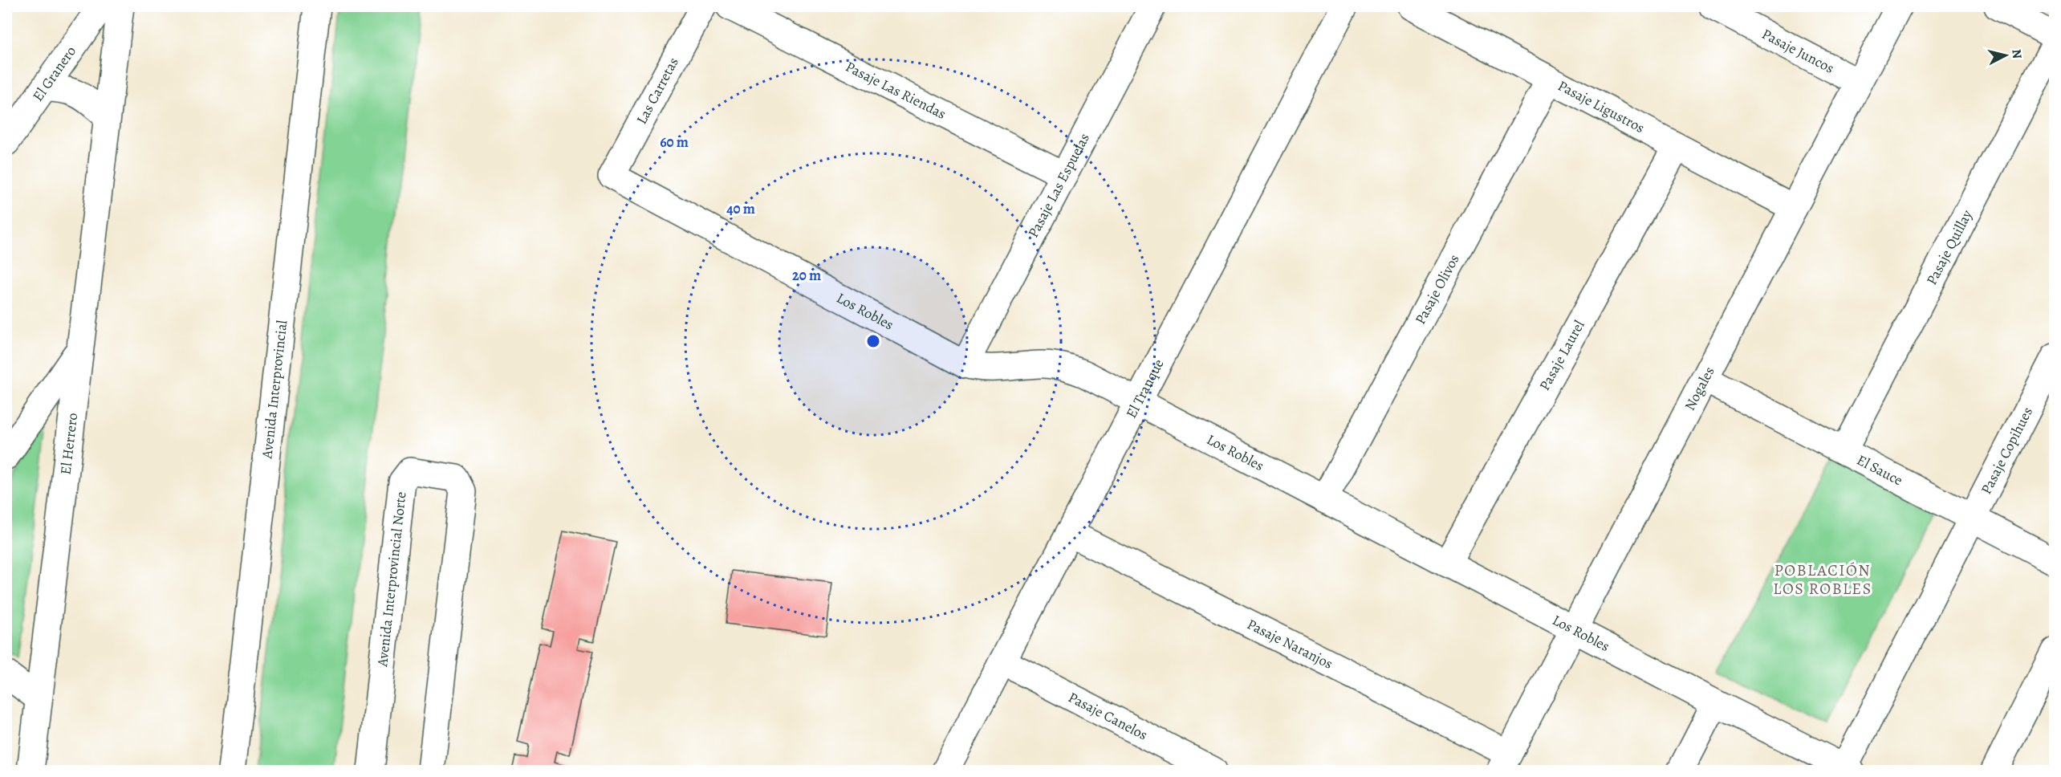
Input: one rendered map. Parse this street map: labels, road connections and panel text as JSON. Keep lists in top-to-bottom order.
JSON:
{
  "streets": {
    "street": [
      "Pasaje Juncos",
      "El Granero",
      "Las Carretas",
      "Pasaje Las Riendas",
      "Pasaje Ligustros",
      "Pasaje Las Espuelas",
      "Pasaje Quillay",
      "Pasaje Olivos",
      "Los Robles",
      "Pasaje Laurel",
      "Avenida Interprovincial",
      "El Tranque",
      "Nogales",
      "El Herrero",
      "Pasaje Copihues",
      "El Sauce",
      "Avenida Interprovincial Norte",
      "Pasaje Naranjos",
      "Pasaje Canelos"
    ]
  },
  "crossings": [
    ["Pasaje Juncos", "Nogales"],
    ["Las Carretas", "Los Robles"],
    ["Pasaje Las Riendas", "Pasaje Las Espuelas"],
    ["Pasaje Ligustros", "Pasaje Olivos"],
    ["Pasaje Ligustros", "Pasaje Laurel"],
    ["Pasaje Ligustros", "Nogales"],
    ["Pasaje Las Espuelas", "Los Robles"],
    ["Pasaje Quillay", "El Sauce"],
    ["Pasaje Olivos", "Los Robles"],
    ["Los Robles", "Pasaje Laurel"],
    ["Los Robles", "El Tranque"],
    ["Los Robles", "Nogales"],
    ["Los Robles", "Pasaje Copihues"],
    ["El Tranque", "Pasaje Naranjos"],
    ["El Tranque", "Pasaje Canelos"],
    ["Nogales", "El Sauce"],
    ["Nogales", "Pasaje Naranjos"],
    ["Pasaje Copihues", "El Sauce"]
  ],
  "districts": ["POBLACIÓN LOS ROBLES"],
  "north": "right",
  "rings": ["60 m", "40 m", "20 m"]
}
